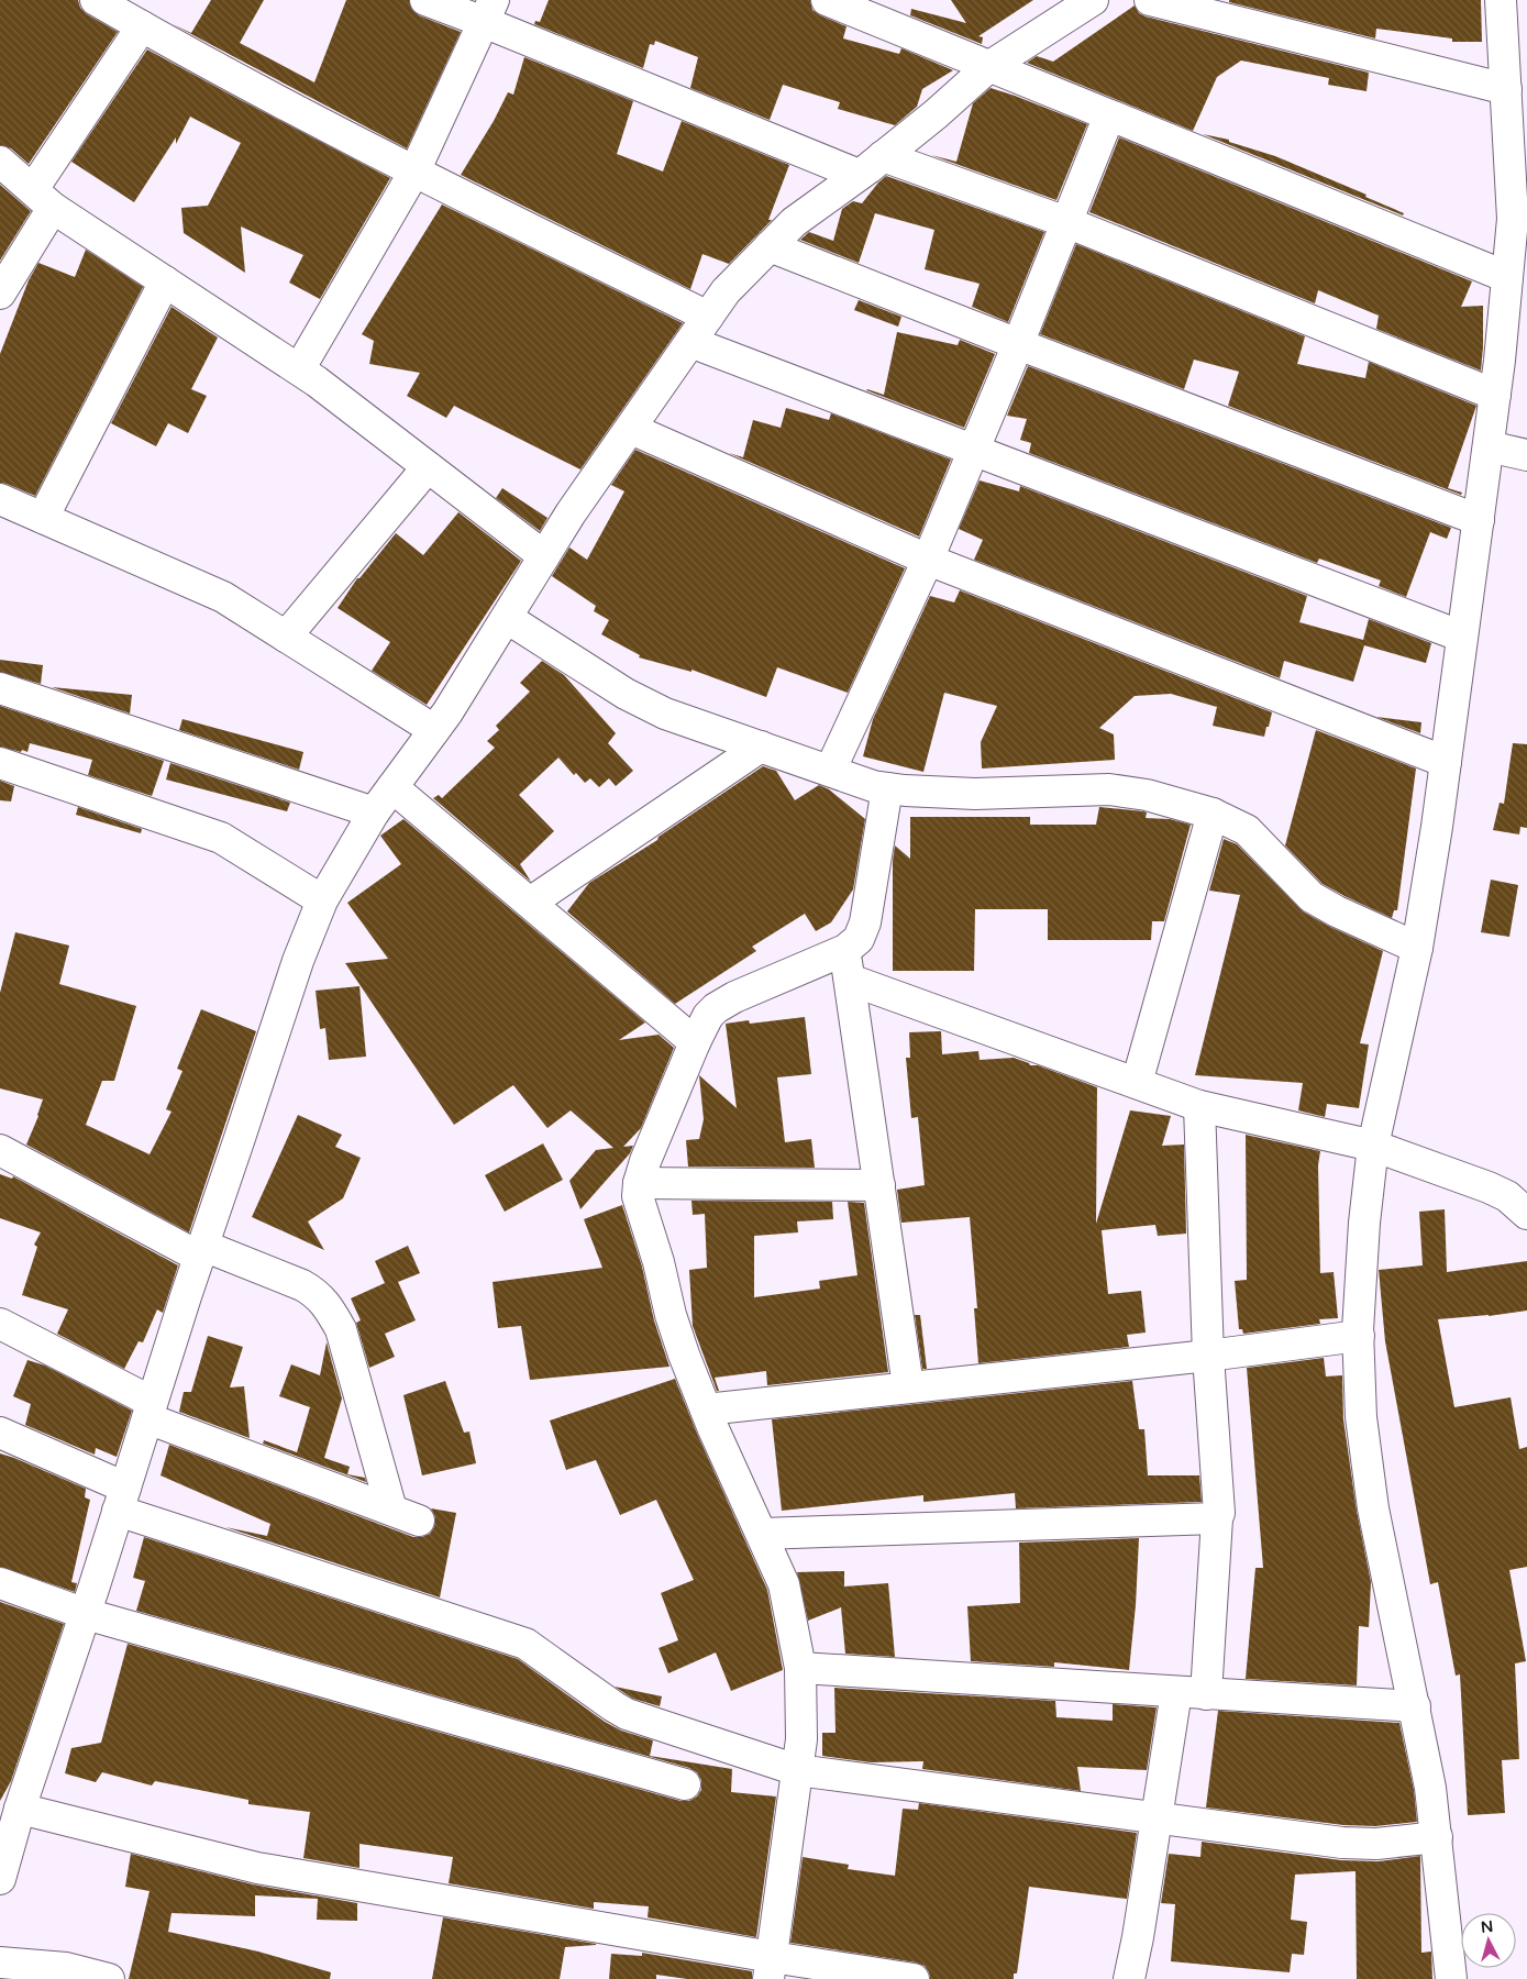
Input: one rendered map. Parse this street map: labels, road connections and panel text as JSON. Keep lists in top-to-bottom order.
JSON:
{
  "north": "top"
}
